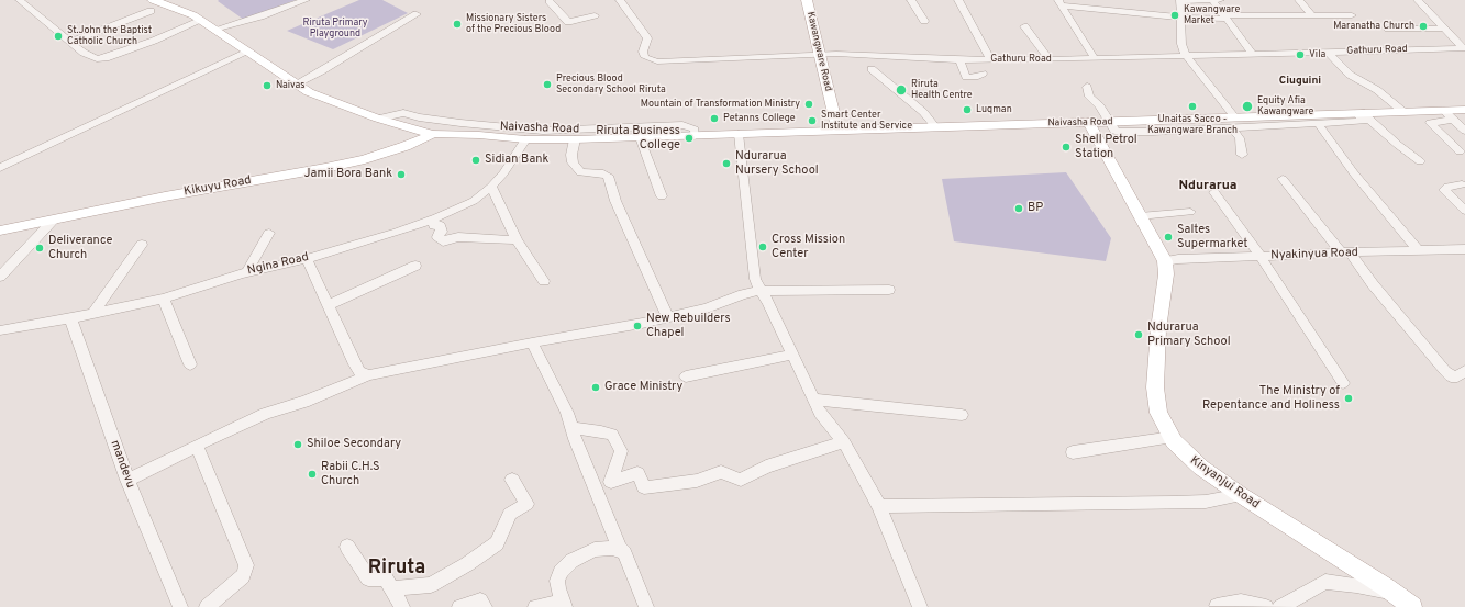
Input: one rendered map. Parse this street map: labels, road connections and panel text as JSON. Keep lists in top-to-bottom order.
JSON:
{
  "streets": {
    "main road": [
      "Kawangware Road",
      "Naivasha Road",
      "Kikuyu Road",
      "Kinyanjui Road"
    ],
    "street": [
      "Gathuru Road",
      "Nyakinyua Road",
      "Ngina Road",
      "mandevu"
    ]
  },
  "crossings": [
    ["Gathuru Road", "Kawangware Road"],
    ["Kawangware Road", "Naivasha Road"],
    ["Naivasha Road", "Kikuyu Road"],
    ["Naivasha Road", "Ngina Road"],
    ["Nyakinyua Road", "Kinyanjui Road"],
    ["Ngina Road", "mandevu"]
  ],
  "districts": ["Ciuguini", "Ndurarua", "Riruta"],
  "parks": ["Riruta Primary Playground"],
  "places": [
    "Kawangware Market",
    "Missionary Sisters of the Precious Blood",
    "Maranatha Church",
    "St.John the Baptist Catholic Church",
    "Vila",
    "Precious Blood Secondary School Riruta",
    "Naivas",
    "Riruta Health Centre",
    "Mountain of Transformation Ministry",
    "Unaitas Sacco - Kawangware Branch",
    "Equity Afia Kawangware",
    "Luqman",
    "Petanns College",
    "Smart Center Institute and Service",
    "Riruta Business College",
    "Shell Petrol Station",
    "Sidian Bank",
    "Ndurarua Nursery School",
    "Jamii Bora Bank",
    "BP",
    "Saltes Supermarket",
    "Cross Mission Center",
    "Deliverance Church",
    "New Rebuilders Chapel",
    "Ndurarua Primary School",
    "Grace Ministry",
    "The Ministry of Repentance and Holiness",
    "Shiloe Secondary",
    "Rabii C.H.S Church"
  ]
}
